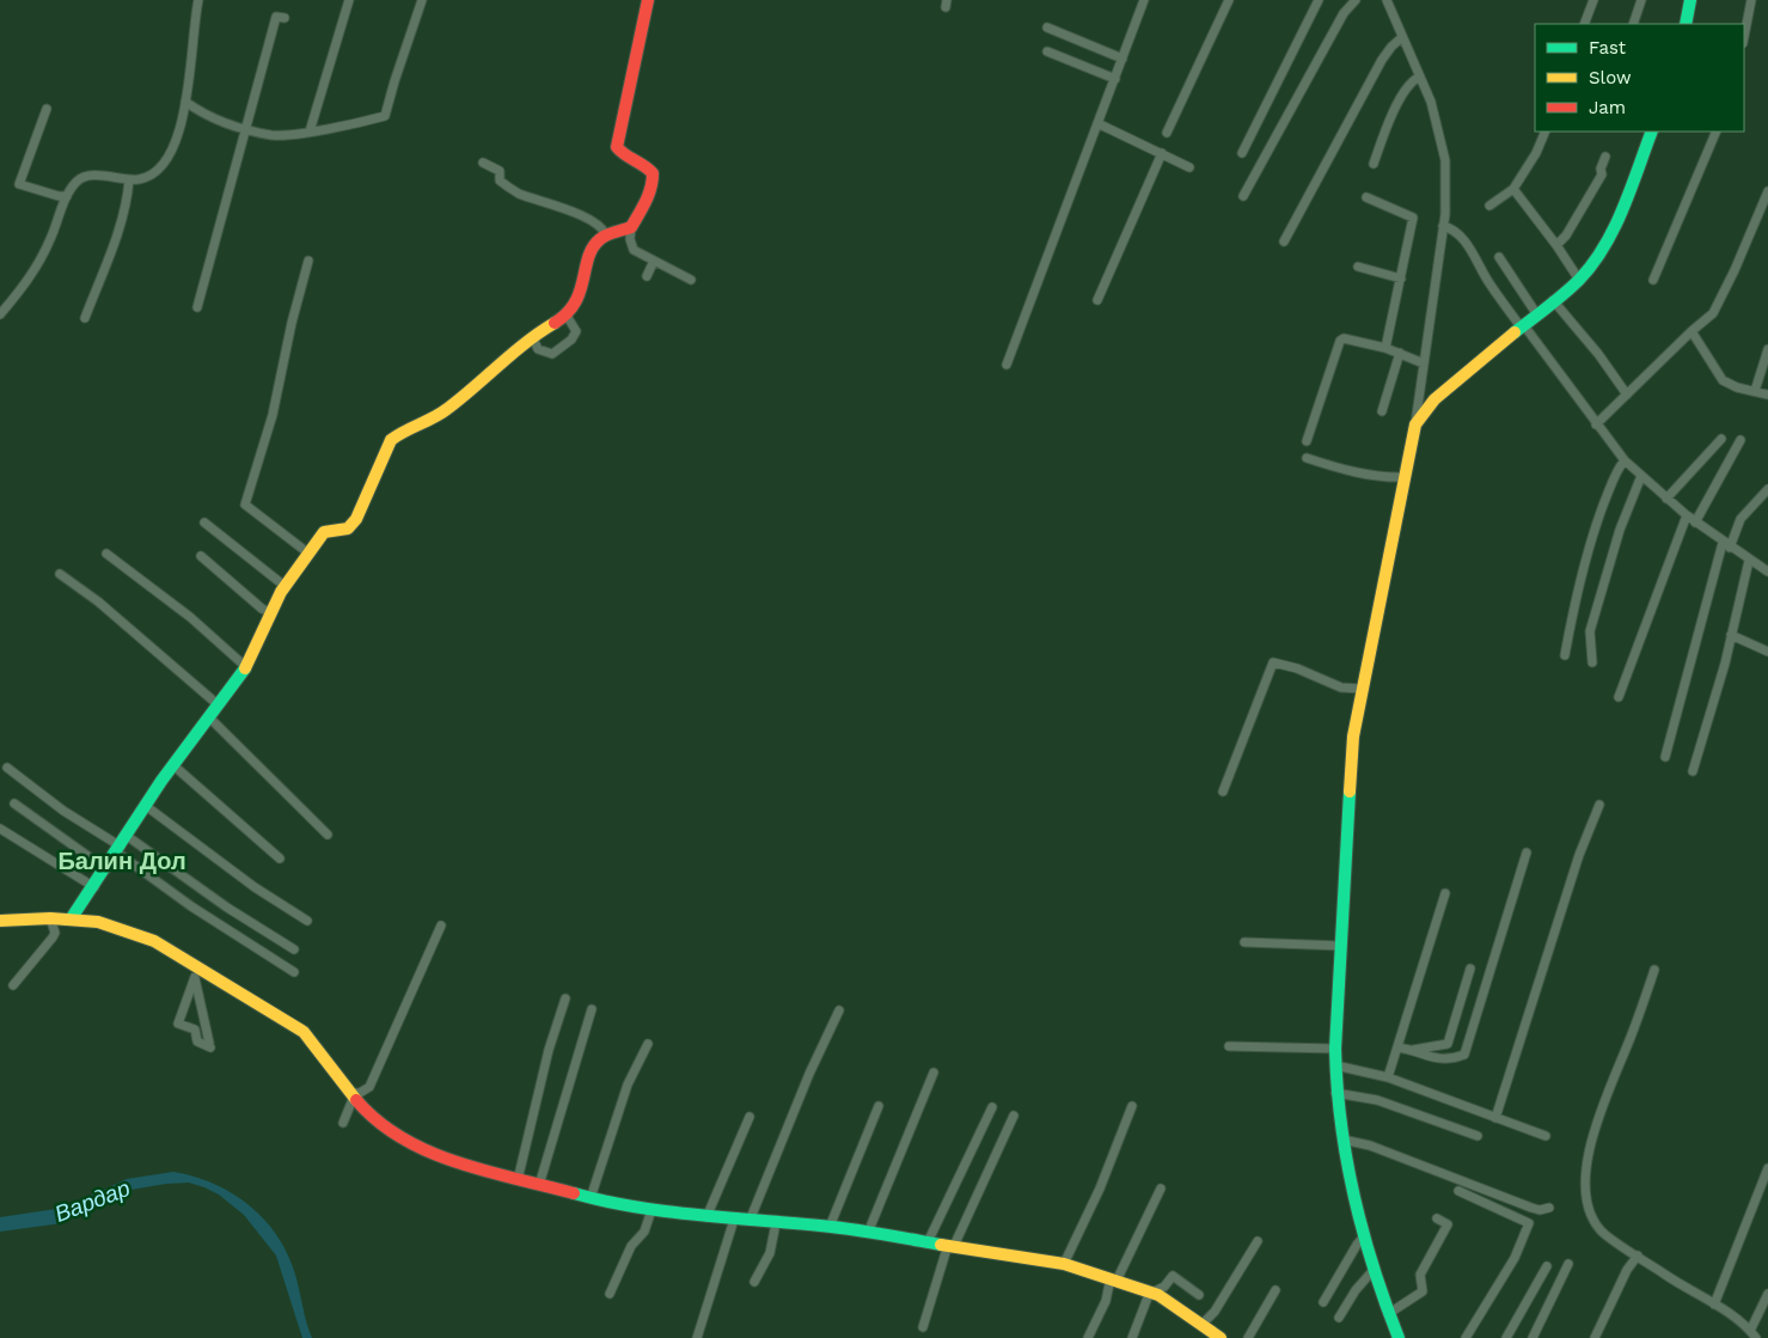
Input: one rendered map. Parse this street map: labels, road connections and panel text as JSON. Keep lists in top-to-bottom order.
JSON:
{
  "districts": ["Балин Дол"],
  "water": ["Вардар"],
  "legend": ["Fast", "Slow", "Jam"]
}
